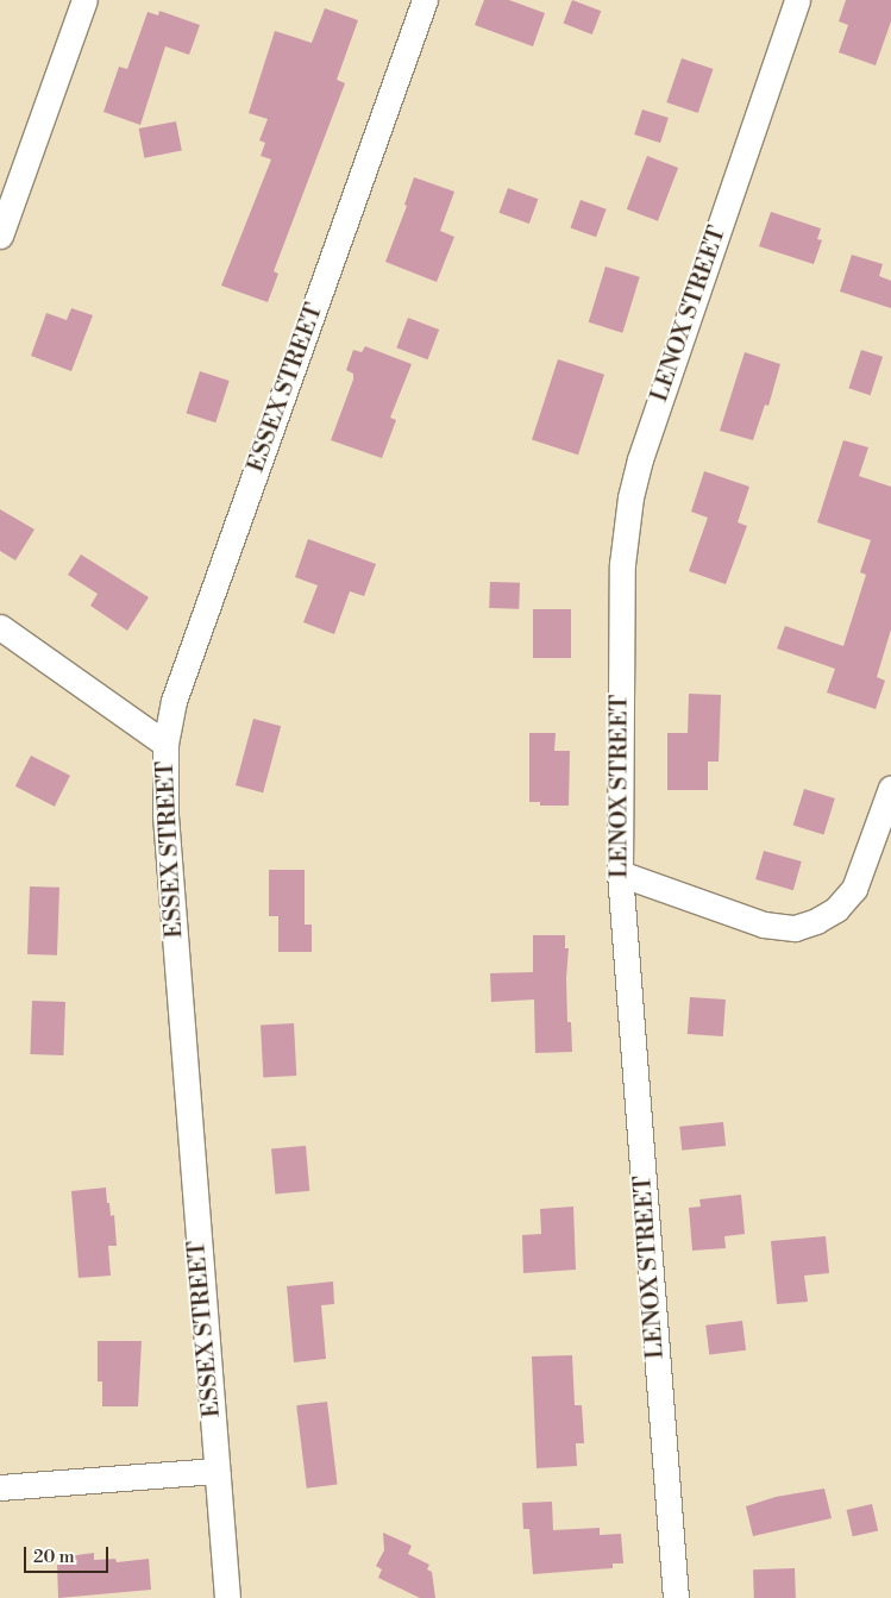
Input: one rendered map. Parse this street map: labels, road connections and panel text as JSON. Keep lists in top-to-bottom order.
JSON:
{
  "streets": {
    "street": ["LENOX STREET", "ESSEX STREET"]
  },
  "scale_bar": "20 m"
}
